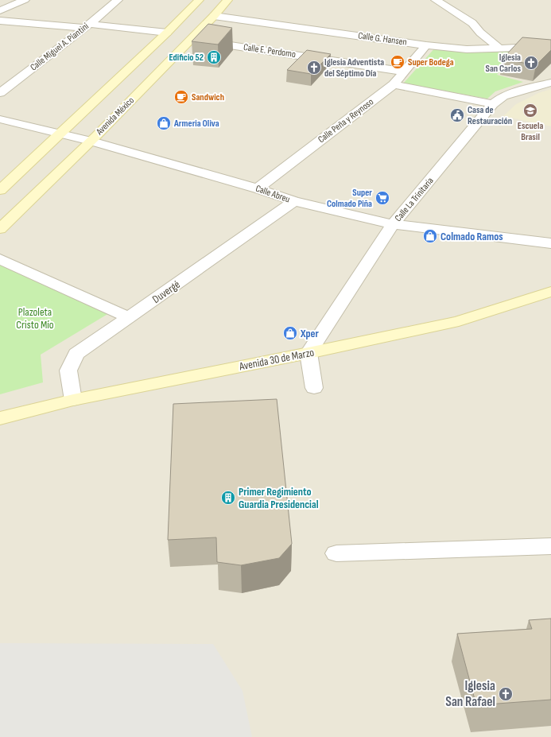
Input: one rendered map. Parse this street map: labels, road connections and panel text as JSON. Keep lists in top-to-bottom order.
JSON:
{
  "streets": {
    "main road": ["Avenida México", "Avenida 30 de Marzo"],
    "street": [
      "Calle G. Hansen",
      "Calle Miguel A. Piantini",
      "Calle E. Perdomo",
      "Calle Peña y Reynoso",
      "Calle Abreu",
      "Calle La Trinitaria",
      "Duvergé"
    ]
  },
  "crossings": [
    ["Calle G. Hansen", "Avenida México"],
    ["Calle G. Hansen", "Calle Peña y Reynoso"],
    ["Calle E. Perdomo", "Avenida México"],
    ["Calle E. Perdomo", "Calle Peña y Reynoso"],
    ["Avenida México", "Calle Abreu"],
    ["Calle Peña y Reynoso", "Calle Abreu"],
    ["Calle Abreu", "Calle La Trinitaria"],
    ["Calle Abreu", "Duvergé"],
    ["Calle La Trinitaria", "Avenida 30 de Marzo"],
    ["Duvergé", "Avenida 30 de Marzo"]
  ],
  "parks": ["Plazoleta Cristo Mío"],
  "places": {
    "building": ["Edificio 52", "Primer Regimiento Guardia Presidencial"],
    "cafe": ["Super Bodega", "Sandwich"],
    "church": ["Iglesia San Carlos", "Iglesia Adventista del Séptimo Día", "Iglesia San Rafael"],
    "school or university": ["Escuela Brasil"],
    "public building": ["Casa de Restauración"],
    "shop": ["Armeria Oliva", "Colmado Ramos", "Xper"],
    "supermarket": ["Super Colmado Piña"]
  }
}
